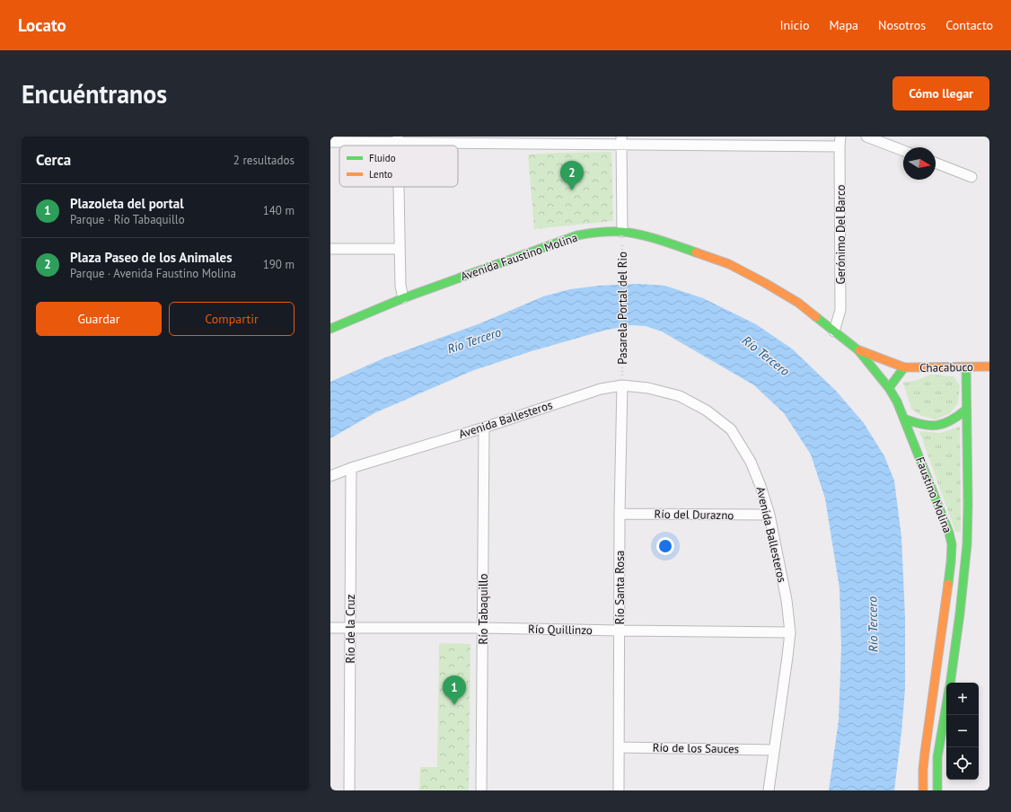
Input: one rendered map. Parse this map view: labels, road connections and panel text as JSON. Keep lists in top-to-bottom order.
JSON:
{
  "streets": {
    "street": [
      "Gerónimo Del Barco",
      "Avenida Faustino Molina",
      "Chacabuco",
      "Avenida Ballesteros",
      "Faustino Molina",
      "Río del Durazno",
      "Río Santa Rosa",
      "Río Tabaquillo",
      "Río de la Cruz",
      "Río Quillinzo",
      "Río de los Sauces"
    ],
    "path": ["Pasarela Portal del Rio"]
  },
  "crossings": [
    ["Gerónimo Del Barco", "Avenida Faustino Molina"],
    ["Avenida Faustino Molina", "Pasarela Portal del Rio"],
    ["Avenida Faustino Molina", "Faustino Molina"],
    ["Pasarela Portal del Rio", "Avenida Ballesteros"],
    ["Pasarela Portal del Rio", "Río Santa Rosa"],
    ["Chacabuco", "Faustino Molina"],
    ["Avenida Ballesteros", "Río del Durazno"],
    ["Avenida Ballesteros", "Río Santa Rosa"],
    ["Avenida Ballesteros", "Río Tabaquillo"],
    ["Avenida Ballesteros", "Río de la Cruz"],
    ["Avenida Ballesteros", "Río Quillinzo"],
    ["Avenida Ballesteros", "Río de los Sauces"],
    ["Río del Durazno", "Río Santa Rosa"],
    ["Río Santa Rosa", "Río Quillinzo"],
    ["Río Santa Rosa", "Río de los Sauces"],
    ["Río Tabaquillo", "Río Quillinzo"],
    ["Río de la Cruz", "Río Quillinzo"]
  ],
  "water": ["Río Tercero"],
  "legend": ["Fluido", "Lento"],
  "north": "right",
  "page": {
    "header": "Locato",
    "nav": [
      "Inicio",
      "Mapa",
      "Nosotros",
      "Contacto"
    ],
    "buttons": [
      "Cómo llegar",
      ["Guardar", "Compartir"]
    ],
    "title": "Encuéntranos",
    "heading": ["Cerca", "2 resultados"],
    "pins": ["2", "1"],
    "list": [
      {
        "mark": "1",
        "name": "Plazoleta del portal",
        "note": "Parque · Río Tabaquillo",
        "value": "140 m"
      },
      {
        "mark": "2",
        "name": "Plaza Paseo de los Animales",
        "note": "Parque · Avenida Faustino Molina",
        "value": "190 m"
      }
    ],
    "map_buttons": ["+", "−"]
  }
}
